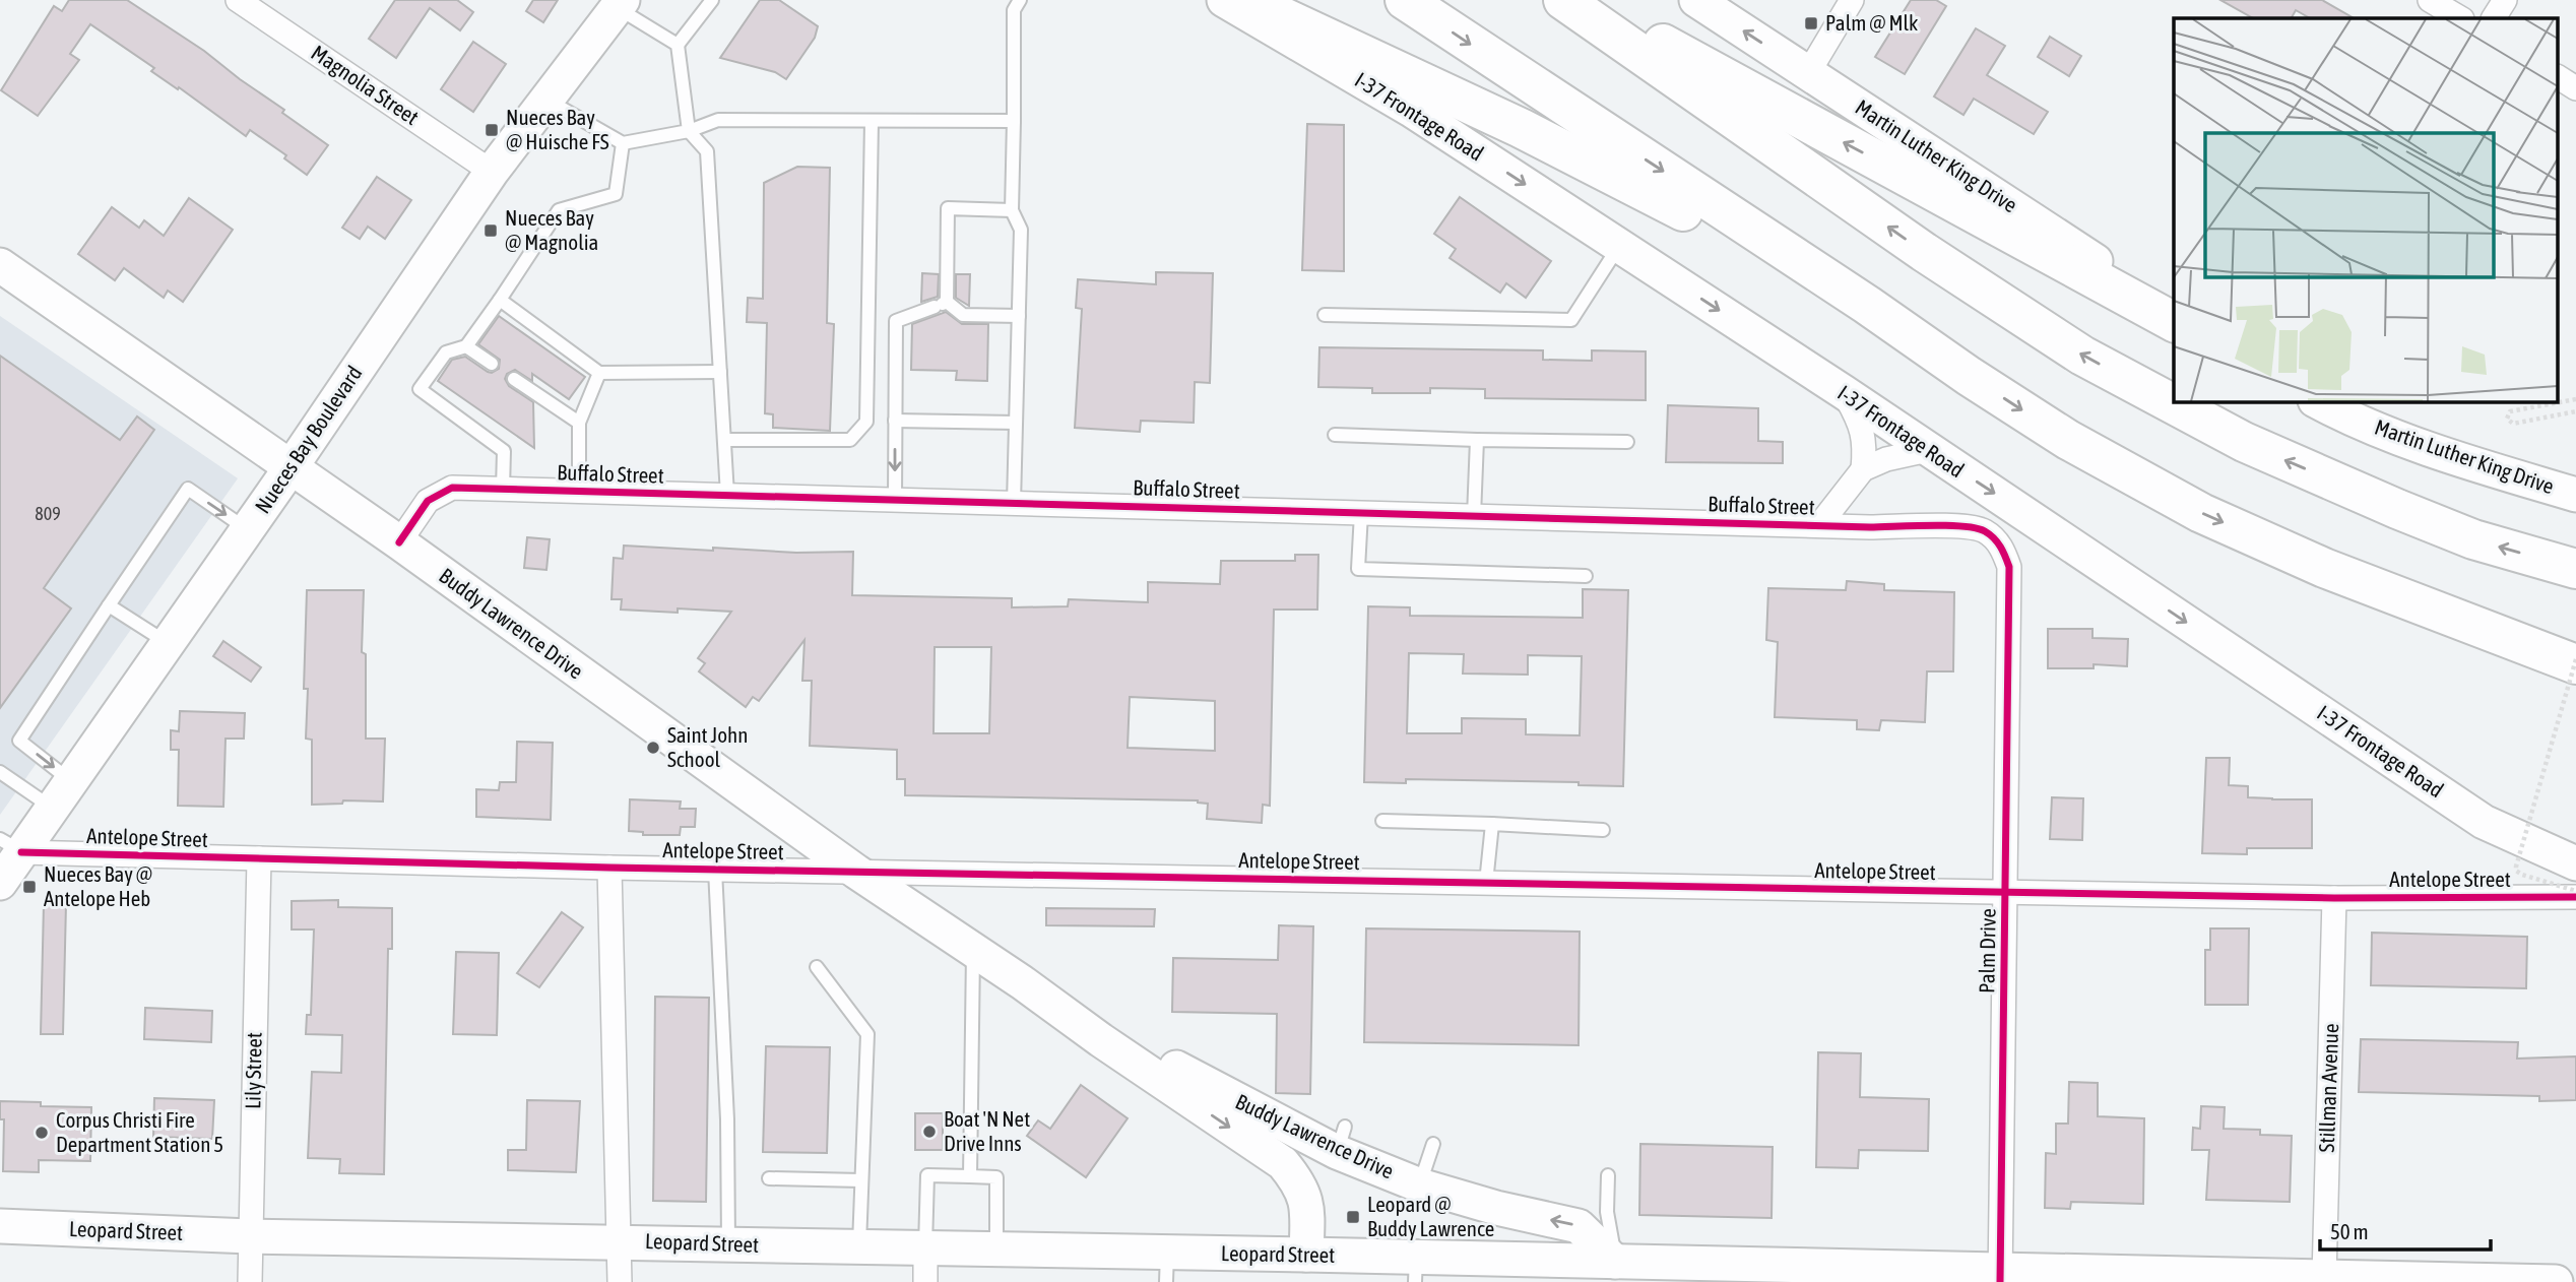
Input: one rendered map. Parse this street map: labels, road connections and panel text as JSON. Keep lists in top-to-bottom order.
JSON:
{
  "streets": {
    "main road": [
      "I-37 Frontage Road",
      "Martin Luther King Drive",
      "Nueces Bay Boulevard",
      "Buddy Lawrence Drive",
      "Leopard Street"
    ],
    "street": [
      "Magnolia Street",
      "Buffalo Street",
      "Antelope Street",
      "Palm Drive",
      "Lily Street",
      "Stillman Avenue"
    ]
  },
  "crossings": [
    ["Magnolia Street", "Nueces Bay Boulevard"],
    ["Nueces Bay Boulevard", "Buddy Lawrence Drive"],
    ["Nueces Bay Boulevard", "Antelope Street"],
    ["Buffalo Street", "Buddy Lawrence Drive"],
    ["Buffalo Street", "Palm Drive"],
    ["Buddy Lawrence Drive", "Antelope Street"],
    ["Buddy Lawrence Drive", "Leopard Street"],
    ["Antelope Street", "Palm Drive"],
    ["Antelope Street", "Lily Street"],
    ["Antelope Street", "Stillman Avenue"],
    ["Palm Drive", "Leopard Street"],
    ["Lily Street", "Leopard Street"],
    ["Stillman Avenue", "Leopard Street"]
  ],
  "one_way": ["I-37 Frontage Road"],
  "places": {
    "transit": [
      "Palm @ Mlk",
      "Nueces Bay @ Huische FS",
      "Nueces Bay @ Magnolia",
      "Nueces Bay @ Antelope Heb",
      "Leopard @ Buddy Lawrence"
    ],
    "other": ["Saint John School", "Boat 'N Net Drive Inns", "Corpus Christi Fire Department Station 5"]
  },
  "house_numbers": ["809"],
  "scale_bar": "50 m"
}
